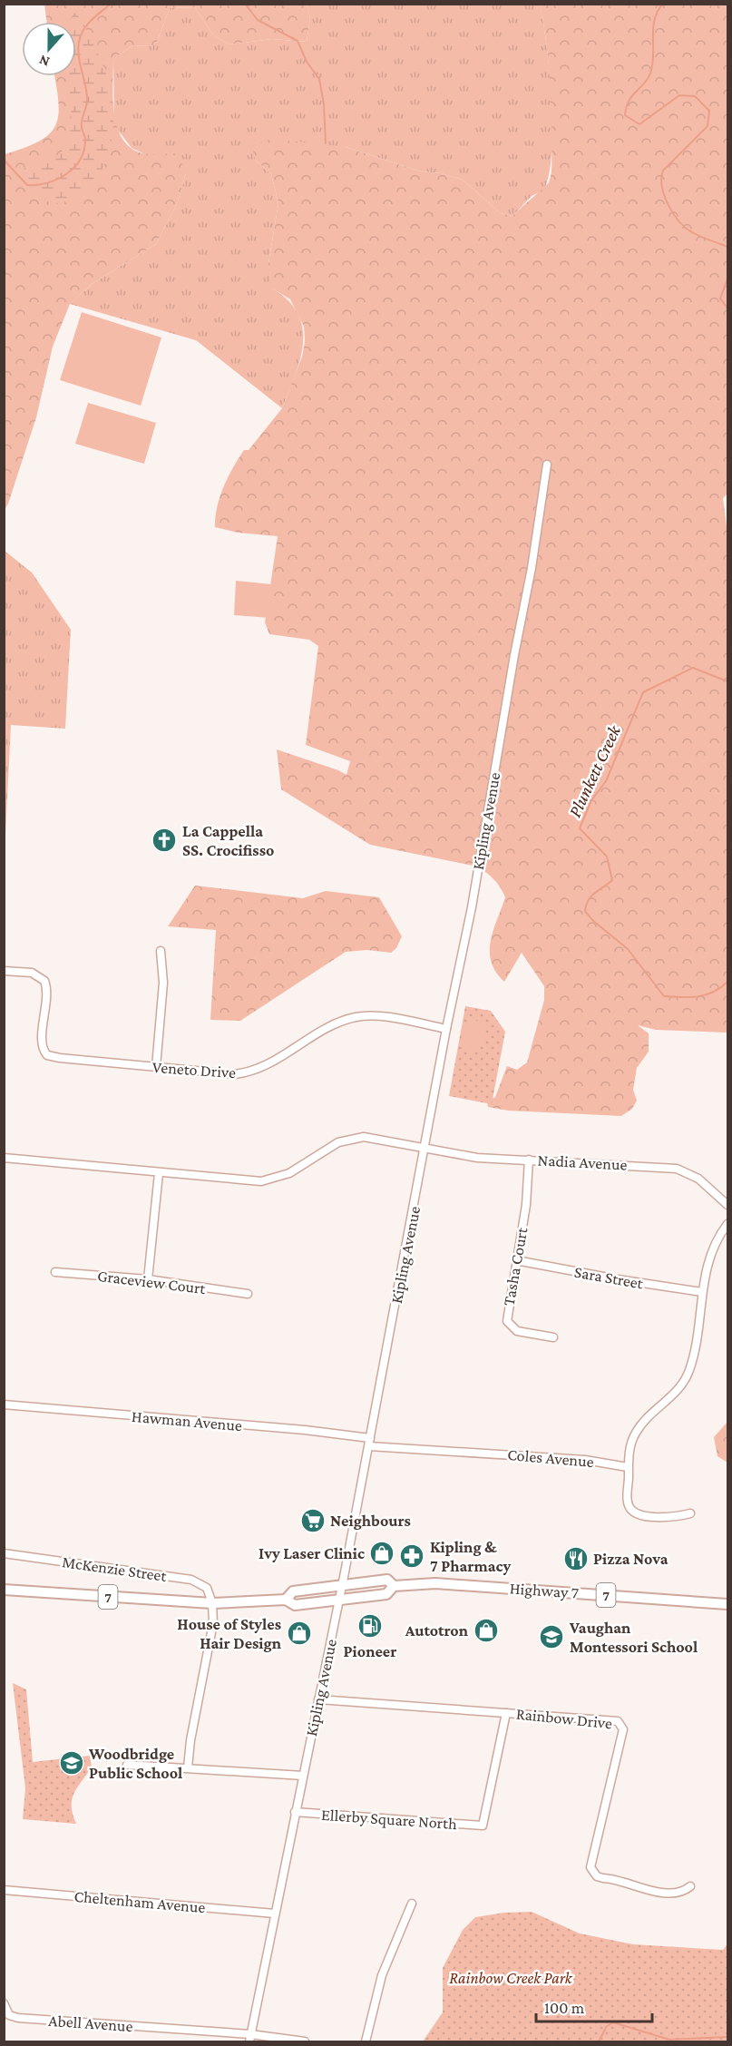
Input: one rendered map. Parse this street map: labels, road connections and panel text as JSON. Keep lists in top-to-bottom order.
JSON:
{
  "streets": {
    "main road": ["Highway 7", "7"],
    "street": [
      "Kipling Avenue",
      "Veneto Drive",
      "Nadia Avenue",
      "Tasha Court",
      "Sara Street",
      "Graceview Court",
      "Hawman Avenue",
      "Coles Avenue",
      "McKenzie Street",
      "Rainbow Drive",
      "Ellerby Square North",
      "Cheltenham Avenue",
      "Abell Avenue"
    ]
  },
  "crossings": [
    ["Kipling Avenue", "Veneto Drive"],
    ["Kipling Avenue", "Nadia Avenue"],
    ["Kipling Avenue", "Hawman Avenue"],
    ["Kipling Avenue", "Coles Avenue"],
    ["Kipling Avenue", "Highway 7"],
    ["Kipling Avenue", "Rainbow Drive"],
    ["Kipling Avenue", "Ellerby Square North"],
    ["Kipling Avenue", "Cheltenham Avenue"],
    ["Kipling Avenue", "Abell Avenue"],
    ["Nadia Avenue", "Tasha Court"],
    ["Tasha Court", "Sara Street"],
    ["Hawman Avenue", "Coles Avenue"],
    ["McKenzie Street", "Highway 7"],
    ["Rainbow Drive", "Ellerby Square North"]
  ],
  "water": ["Plunkett Creek"],
  "parks": ["Rainbow Creek Park"],
  "places": {
    "church": ["La Cappella SS. Crocifisso"],
    "supermarket": ["Neighbours"],
    "shop": ["Ivy Laser Clinic", "Autotron", "House of Styles Hair Design"],
    "pharmacy": ["Kipling & 7 Pharmacy"],
    "restaurant": ["Pizza Nova"],
    "fuel station": ["Pioneer"],
    "school or university": ["Vaughan Montessori School", "Woodbridge Public School"]
  },
  "scale_bar": "100 m",
  "north": "bottom"
}
